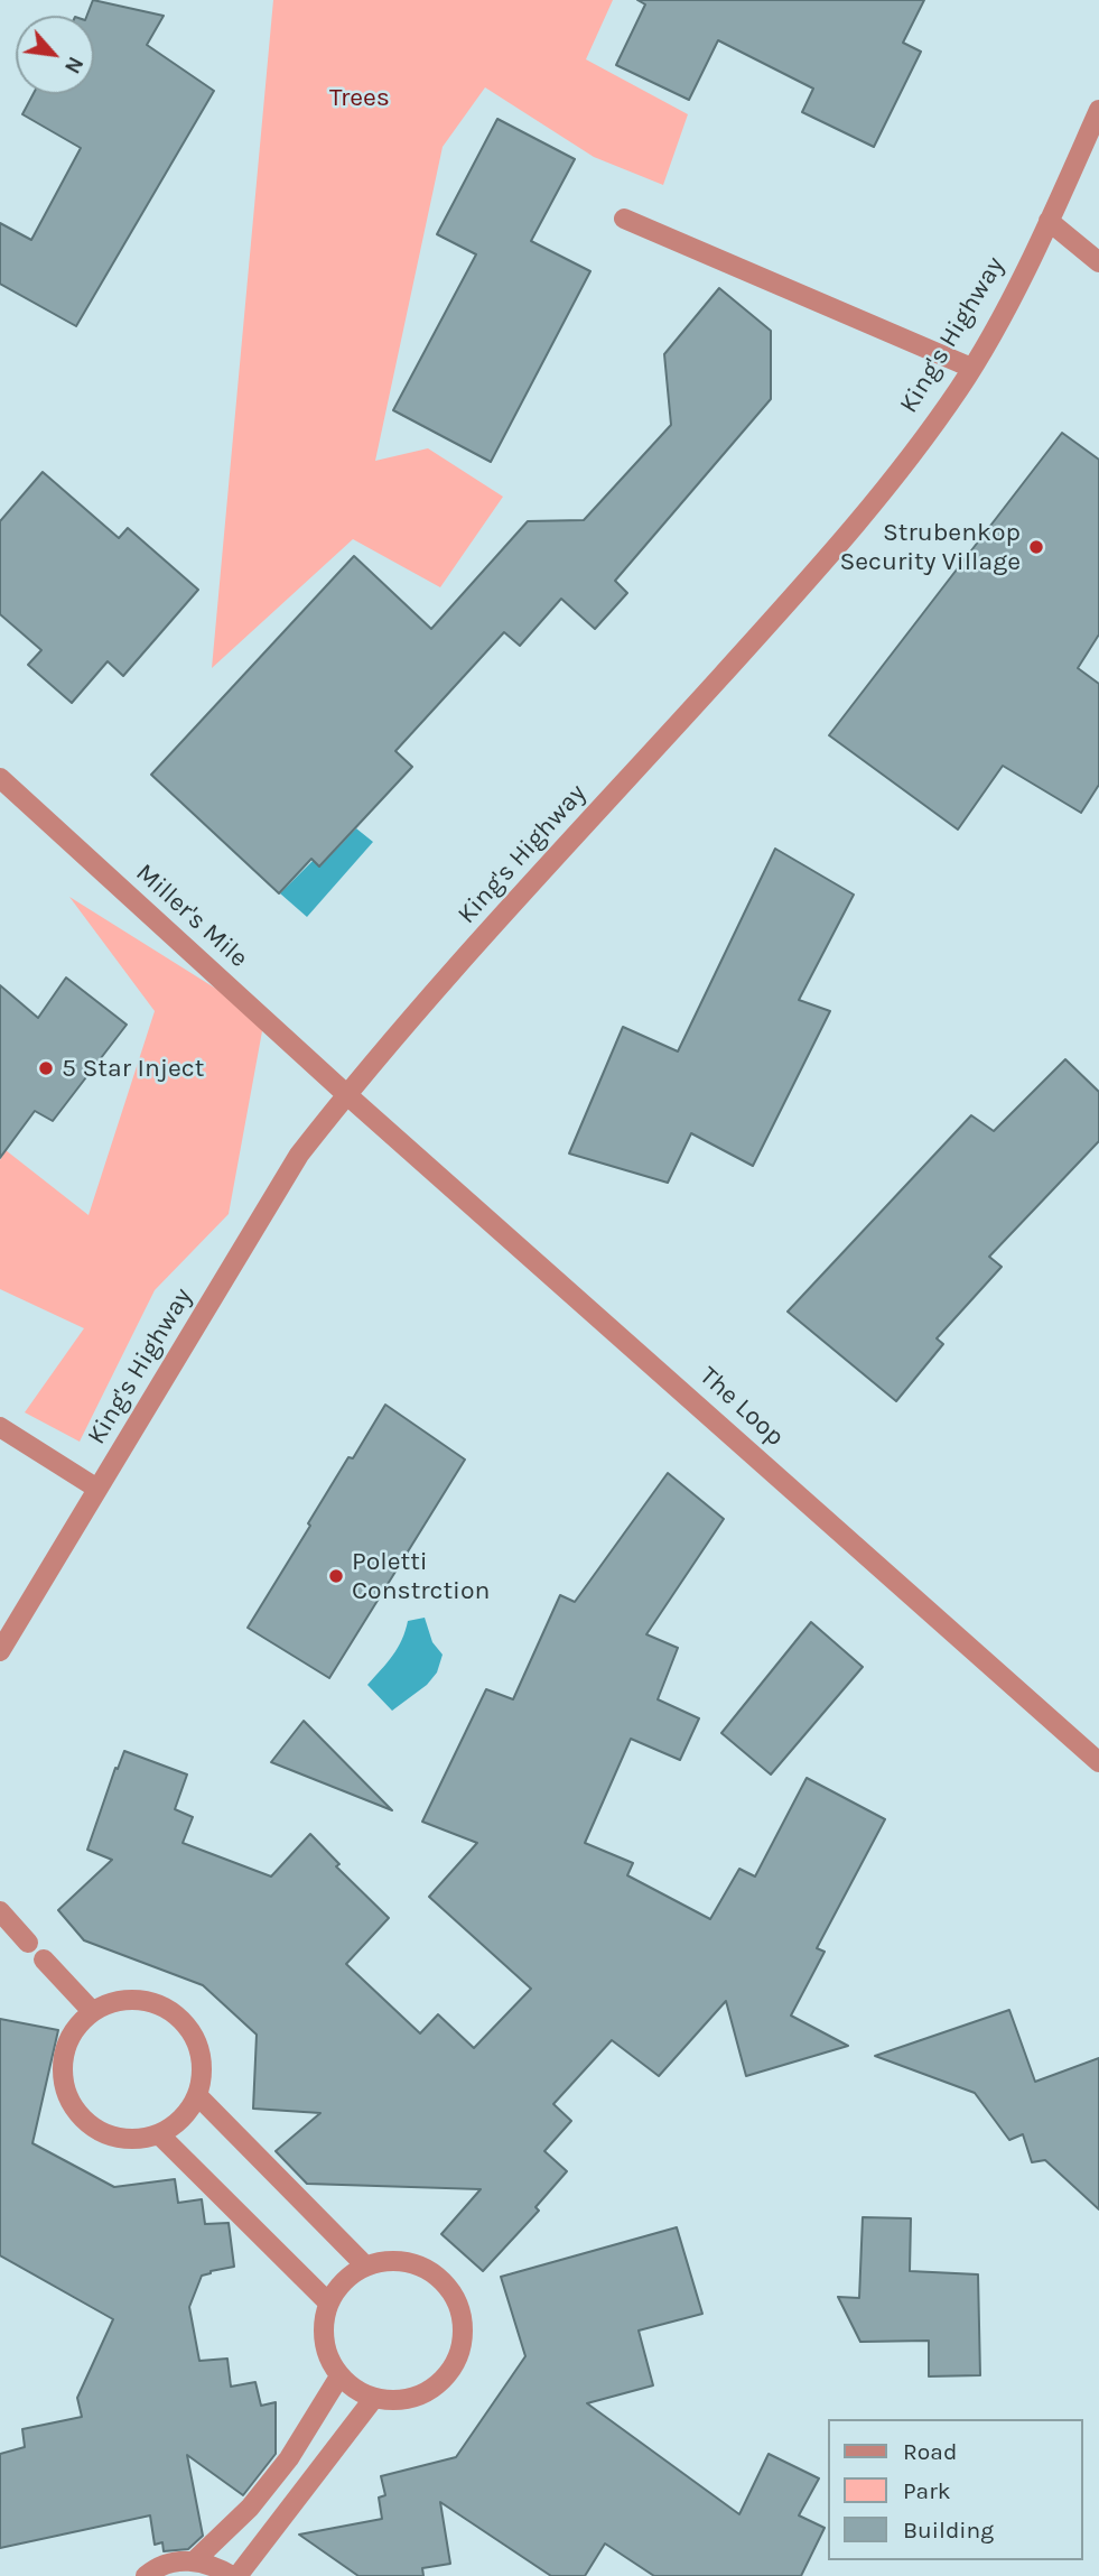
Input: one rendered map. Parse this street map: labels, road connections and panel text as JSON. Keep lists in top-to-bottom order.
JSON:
{
  "streets": {
    "street": ["King's Highway", "Miller's Mile", "The Loop"]
  },
  "crossings": [
    ["King's Highway", "Miller's Mile"],
    ["King's Highway", "The Loop"],
    ["Miller's Mile", "The Loop"]
  ],
  "parks": ["Trees"],
  "places": ["Strubenkop Security Village", "5 Star Inject", "Poletti Constrction"],
  "legend": ["Road", "Park", "Building"],
  "north": "bottom right"
}
